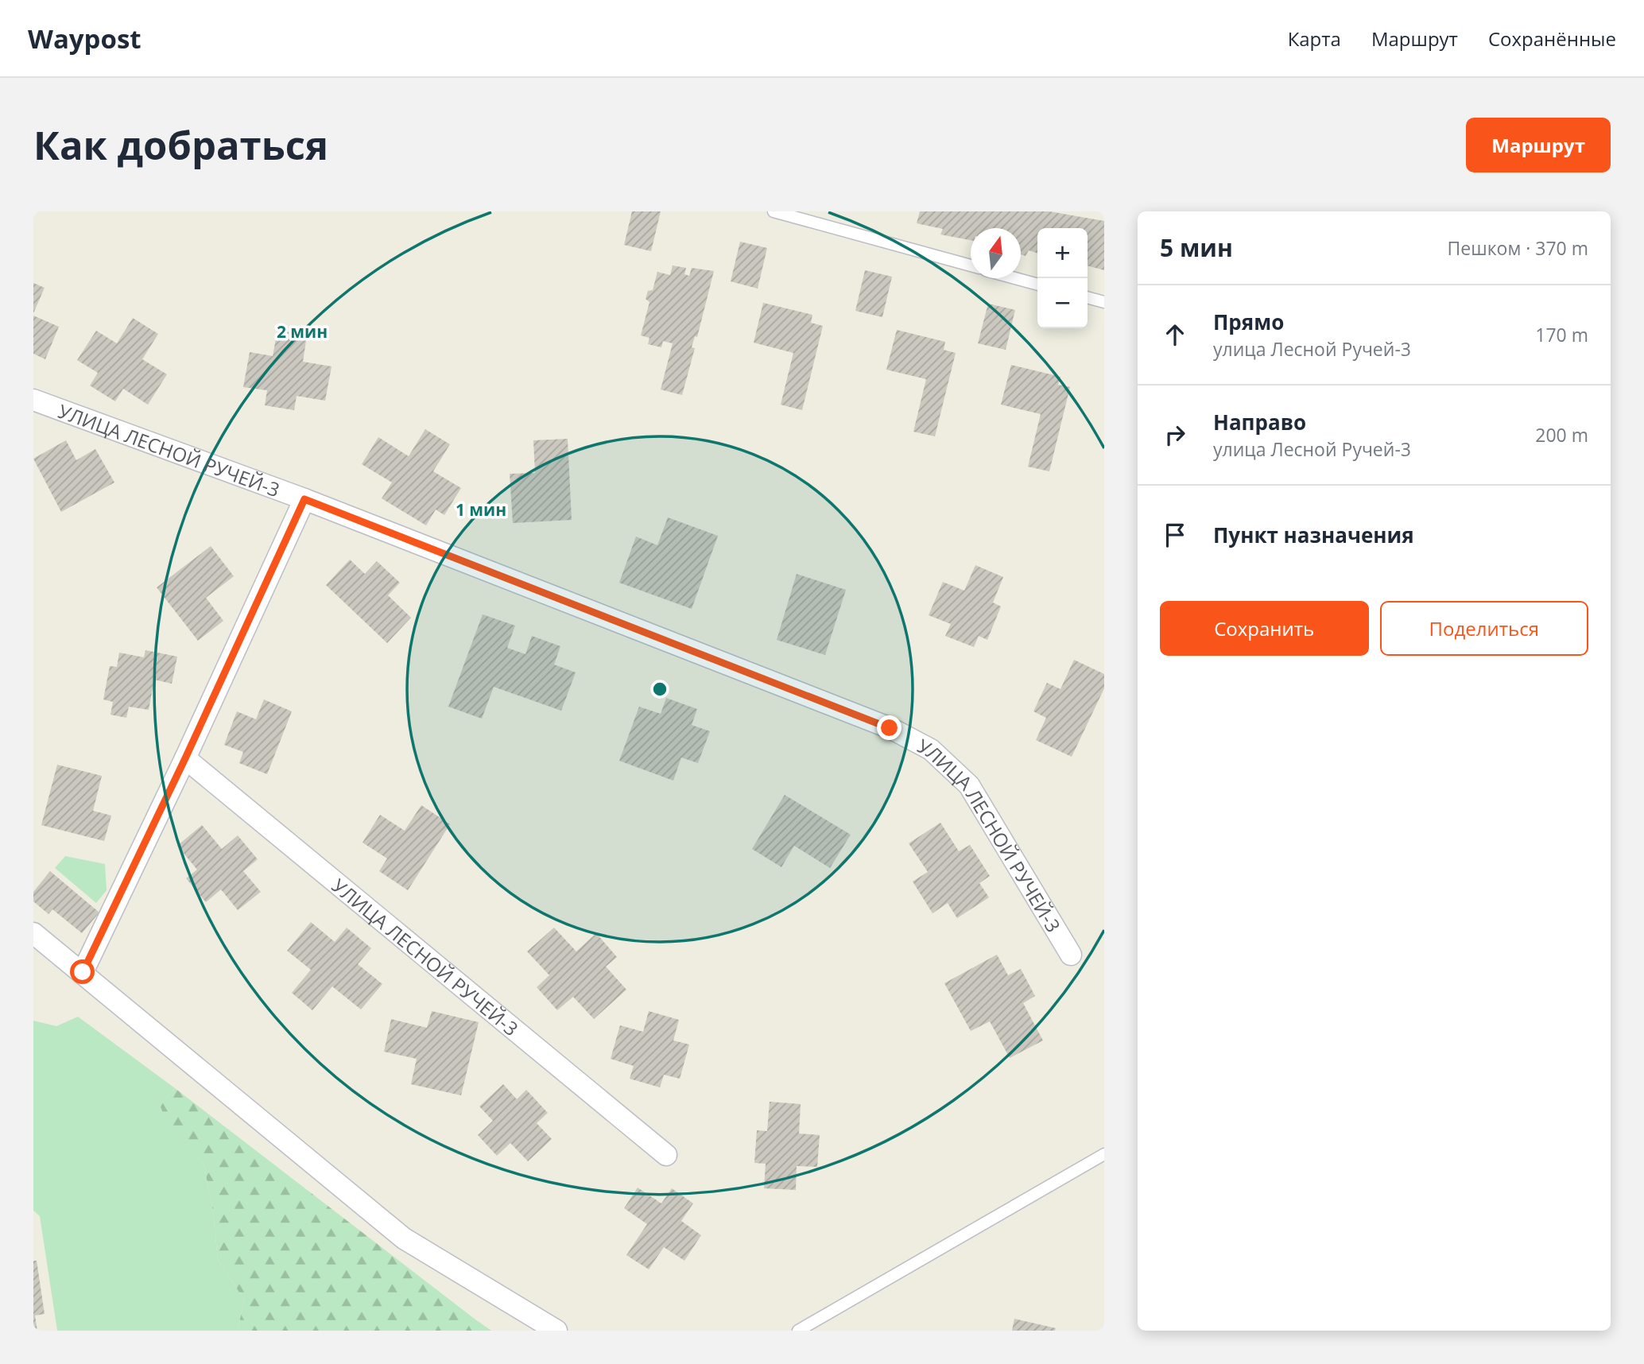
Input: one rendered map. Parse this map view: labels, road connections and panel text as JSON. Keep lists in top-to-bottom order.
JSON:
{
  "streets": {
    "street": ["УЛИЦА ЛЕСНОЙ РУЧЕЙ-3"]
  },
  "north": "top",
  "page": {
    "header": "Waypost",
    "nav": ["Карта", "Маршрут", "Сохранённые"],
    "buttons": [
      "Маршрут",
      ["Сохранить", "Поделиться"]
    ],
    "title": "Как добраться",
    "heading": ["5 мин", "Пешком · 370 m"],
    "map_buttons": ["+", "−"],
    "list": [
      ["Прямо", "улица Лесной Ручей-3", "170 m"],
      ["Направо", "улица Лесной Ручей-3", "200 m"],
      "Пункт назначения"
    ]
  },
  "rings": ["2 мин", "1 мин"]
}
